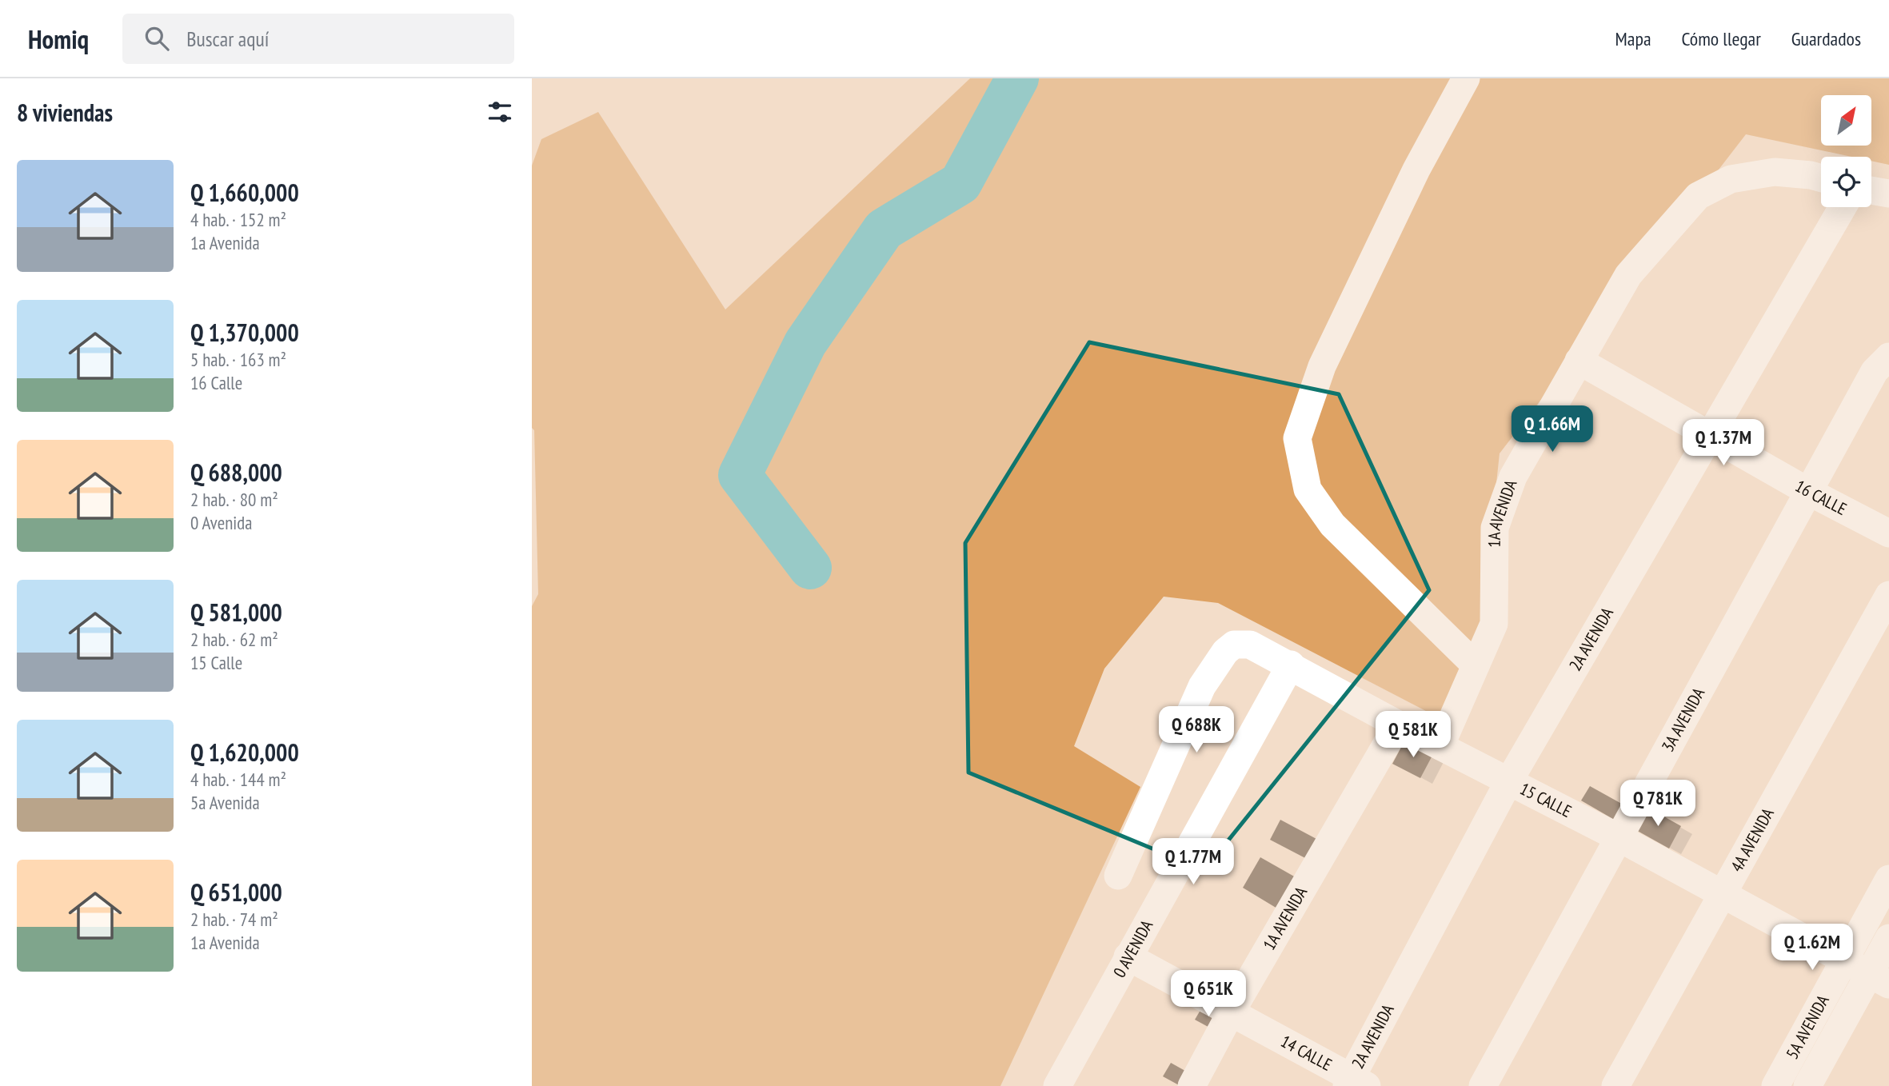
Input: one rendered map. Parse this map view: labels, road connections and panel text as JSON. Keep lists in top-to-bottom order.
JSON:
{
  "streets": {
    "street": [
      "16 CALLE",
      "1A AVENIDA",
      "2A AVENIDA",
      "3A AVENIDA",
      "15 CALLE",
      "4A AVENIDA",
      "0 AVENIDA",
      "5A AVENIDA",
      "14 CALLE"
    ]
  },
  "crossings": [
    ["16 CALLE", "1A AVENIDA"],
    ["16 CALLE", "2A AVENIDA"],
    ["16 CALLE", "3A AVENIDA"],
    ["1A AVENIDA", "15 CALLE"],
    ["1A AVENIDA", "14 CALLE"],
    ["2A AVENIDA", "15 CALLE"],
    ["2A AVENIDA", "14 CALLE"],
    ["3A AVENIDA", "15 CALLE"],
    ["15 CALLE", "4A AVENIDA"],
    ["15 CALLE", "0 AVENIDA"],
    ["15 CALLE", "5A AVENIDA"],
    ["0 AVENIDA", "14 CALLE"]
  ],
  "north": "top right",
  "page": {
    "header": "Homiq",
    "search": "Buscar aquí",
    "nav": ["Mapa", "Cómo llegar", "Guardados"],
    "heading": "8 viviendas",
    "list": [
      {
        "name": "Q 1,660,000",
        "note": "4 hab. · 152 m² · 1a Avenida"
      },
      {
        "name": "Q 1,370,000",
        "note": "5 hab. · 163 m² · 16 Calle"
      },
      {
        "name": "Q 688,000",
        "note": "2 hab. · 80 m² · 0 Avenida"
      },
      {
        "name": "Q 581,000",
        "note": "2 hab. · 62 m² · 15 Calle"
      },
      {
        "name": "Q 1,620,000",
        "note": "4 hab. · 144 m² · 5a Avenida"
      },
      {
        "name": "Q 651,000",
        "note": "2 hab. · 74 m² · 1a Avenida"
      }
    ],
    "price": [
      "Q 1.66M",
      "Q 1.37M",
      "Q 688K",
      "Q 581K",
      "Q 781K",
      "Q 1.77M",
      "Q 1.62M",
      "Q 651K"
    ]
  }
}
